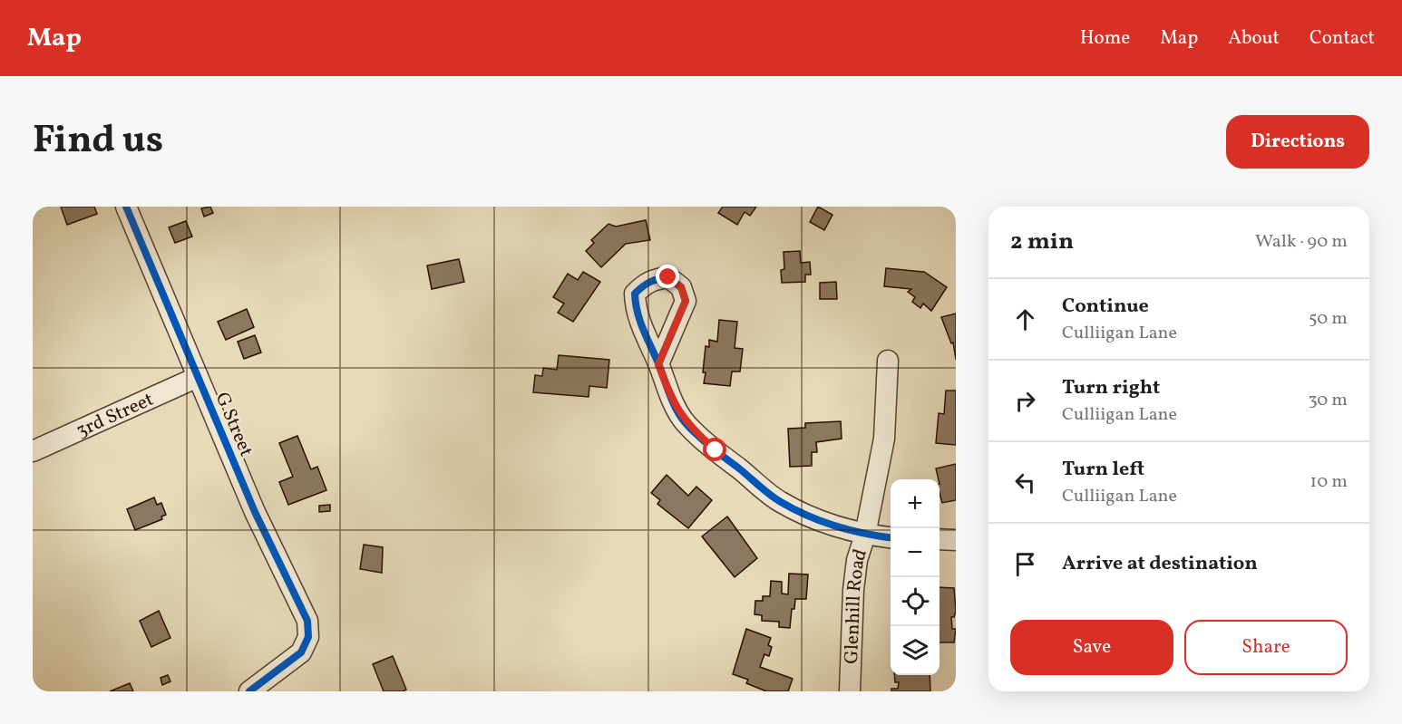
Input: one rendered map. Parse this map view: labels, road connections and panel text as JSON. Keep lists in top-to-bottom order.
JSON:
{
  "streets": {
    "street": ["3rd Street", "G Street", "Glenhill Road"]
  },
  "crossings": [
    ["3rd Street", "G Street"]
  ],
  "page": {
    "header": "Map",
    "nav": [
      "Home",
      "Map",
      "About",
      "Contact"
    ],
    "title": "Find us",
    "buttons": [
      "Directions",
      ["Save", "Share"]
    ],
    "heading": ["2 min", "Walk · 90 m"],
    "list": [
      ["Continue", "Culliigan Lane", "50 m"],
      ["Turn right", "Culliigan Lane", "30 m"],
      ["Turn left", "Culliigan Lane", "10 m"],
      "Arrive at destination"
    ],
    "map_buttons": ["+", "−"]
  }
}
